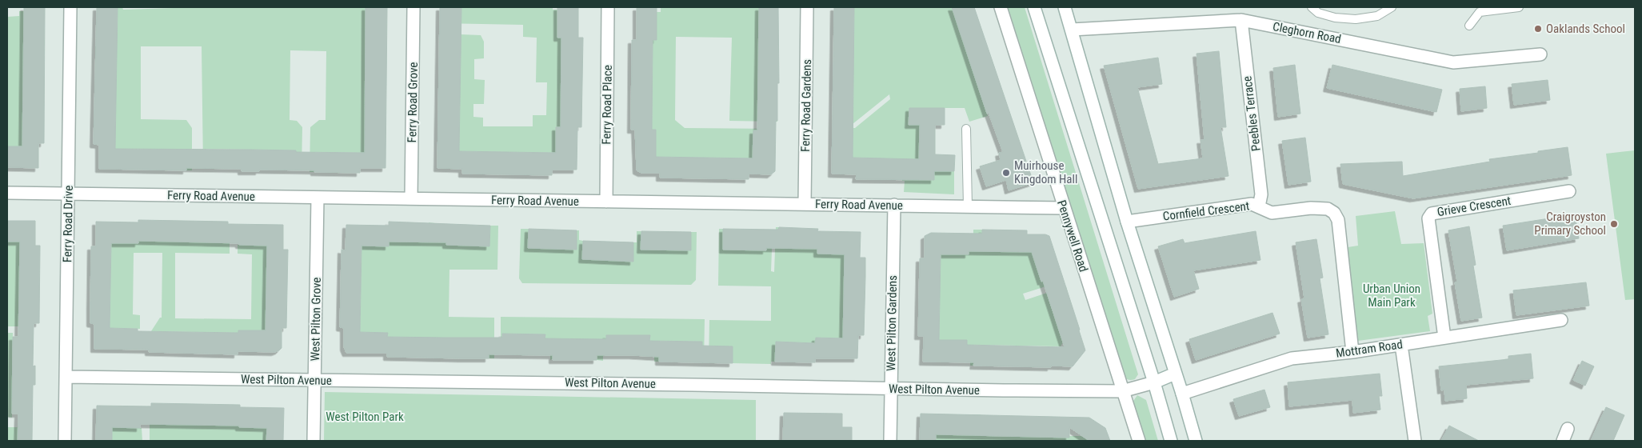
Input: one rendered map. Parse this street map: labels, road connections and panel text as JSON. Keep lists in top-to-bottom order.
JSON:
{
  "streets": {
    "street": [
      "Cleghorn Road",
      "Ferry Road Grove",
      "Ferry Road Place",
      "Ferry Road Gardens",
      "Peebles Terrace",
      "Ferry Road Avenue",
      "Grieve Crescent",
      "Cornfield Crescent",
      "Ferry Road Drive",
      "Pennywell Road",
      "West Pilton Grove",
      "West Pilton Gardens",
      "Mottram Road",
      "West Pilton Avenue"
    ]
  },
  "crossings": [
    ["Cleghorn Road", "Peebles Terrace"],
    ["Ferry Road Grove", "Ferry Road Avenue"],
    ["Ferry Road Place", "Ferry Road Avenue"],
    ["Ferry Road Gardens", "Ferry Road Avenue"],
    ["Peebles Terrace", "Cornfield Crescent"],
    ["Ferry Road Avenue", "Ferry Road Drive"],
    ["Ferry Road Avenue", "Pennywell Road"],
    ["Ferry Road Avenue", "West Pilton Grove"],
    ["Ferry Road Avenue", "West Pilton Gardens"],
    ["Grieve Crescent", "Mottram Road"],
    ["Cornfield Crescent", "Mottram Road"],
    ["Ferry Road Drive", "West Pilton Avenue"],
    ["Pennywell Road", "West Pilton Avenue"],
    ["West Pilton Grove", "West Pilton Avenue"],
    ["West Pilton Gardens", "West Pilton Avenue"]
  ],
  "parks": ["Urban Union Main Park", "West Pilton Park"],
  "places": ["Oaklands School", "Muirhouse Kingdom Hall", "Craigroyston Primary School"]
}
